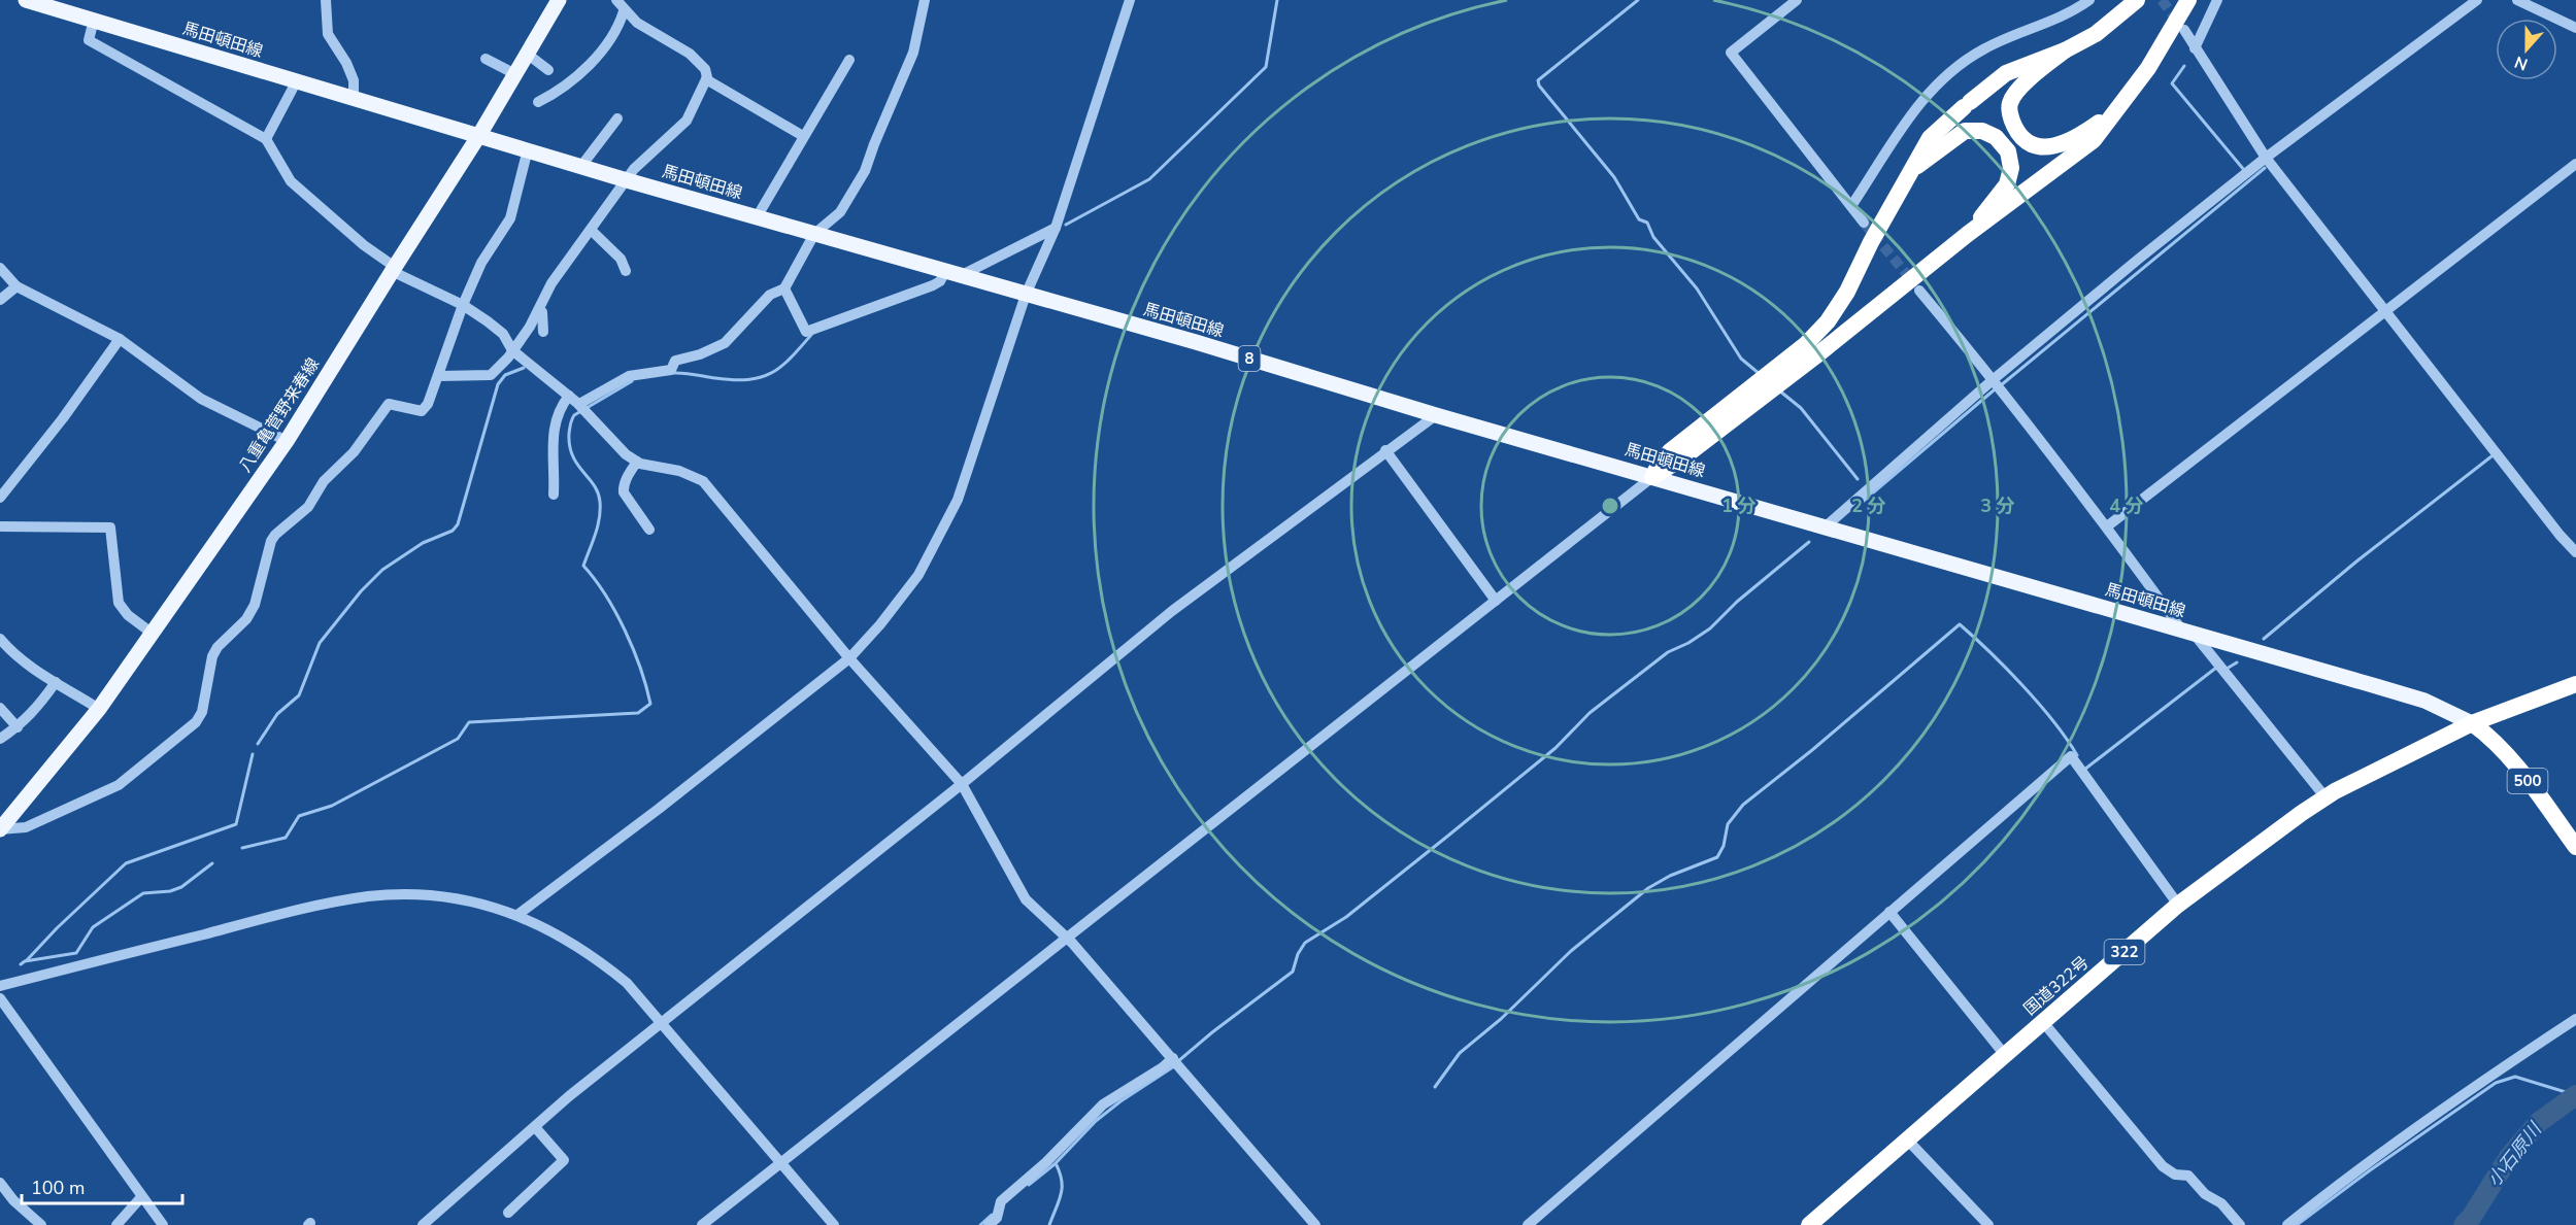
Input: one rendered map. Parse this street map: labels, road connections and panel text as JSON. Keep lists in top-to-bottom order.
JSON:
{
  "streets": {
    "highway": ["500", "322", "国道322号"],
    "main road": ["馬田頓田線", "8", "八重亀菅野来春線"]
  },
  "crossings": [
    ["馬田頓田線", "八重亀菅野来春線"],
    ["馬田頓田線", "500"],
    ["馬田頓田線", "322"],
    ["馬田頓田線", "国道322号"],
    ["500", "322"],
    ["500", "国道322号"],
    ["322", "国道322号"]
  ],
  "water": ["小石原川"],
  "scale_bar": "100 m",
  "north": "bottom",
  "rings": [
    "1 分",
    "2 分",
    "3 分",
    "4 分"
  ]
}
